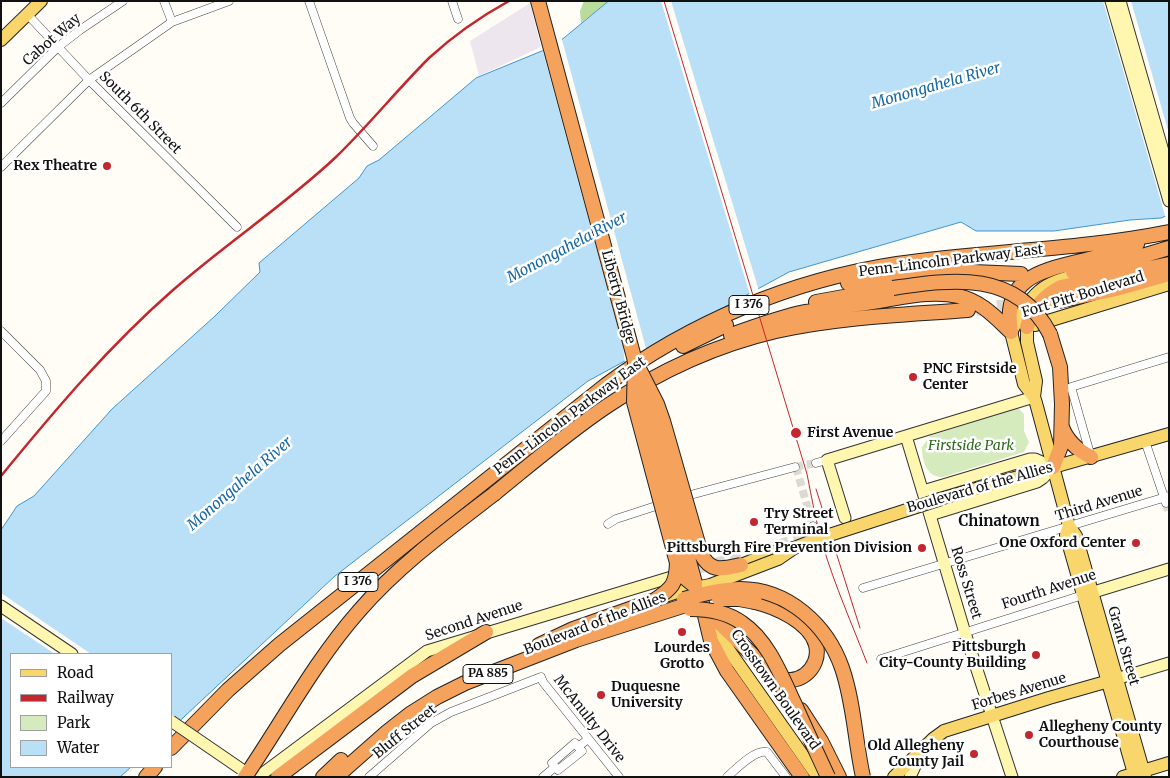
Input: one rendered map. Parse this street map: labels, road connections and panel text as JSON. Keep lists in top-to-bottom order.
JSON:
{
  "streets": {
    "highway": [
      "Penn-Lincoln Parkway East",
      "Liberty Bridge",
      "I 376",
      "Boulevard of the Allies",
      "PA 885"
    ],
    "main road": [
      "Fort Pitt Boulevard",
      "Ross Street",
      "Fourth Avenue",
      "Second Avenue",
      "Grant Street",
      "Crosstown Boulevard",
      "Forbes Avenue"
    ],
    "street": [
      "Cabot Way",
      "South 6th Street",
      "Third Avenue",
      "McAnulty Drive",
      "Bluff Street"
    ]
  },
  "crossings": [
    ["Cabot Way", "South 6th Street"],
    ["Fort Pitt Boulevard", "Grant Street"],
    ["Liberty Bridge", "Boulevard of the Allies"],
    ["Liberty Bridge", "Crosstown Boulevard"],
    ["Boulevard of the Allies", "Ross Street"],
    ["Boulevard of the Allies", "Grant Street"],
    ["Third Avenue", "Ross Street"],
    ["Third Avenue", "Grant Street"],
    ["Ross Street", "Fourth Avenue"],
    ["Ross Street", "Grant Street"],
    ["Ross Street", "Forbes Avenue"],
    ["Fourth Avenue", "Grant Street"],
    ["Grant Street", "Forbes Avenue"],
    ["McAnulty Drive", "Bluff Street"]
  ],
  "districts": ["Chinatown"],
  "water": ["Monongahela River"],
  "parks": ["Firstside Park"],
  "places": [
    "Rex Theatre",
    "PNC Firstside Center",
    "First Avenue",
    "Try Street Terminal",
    "One Oxford Center",
    "Pittsburgh Fire Prevention Division",
    "Lourdes Grotto",
    "Pittsburgh City-County Building",
    "Duquesne University",
    "Allegheny County Courthouse",
    "Old Allegheny County Jail"
  ],
  "legend": [
    "Road",
    "Railway",
    "Park",
    "Water"
  ]
}
